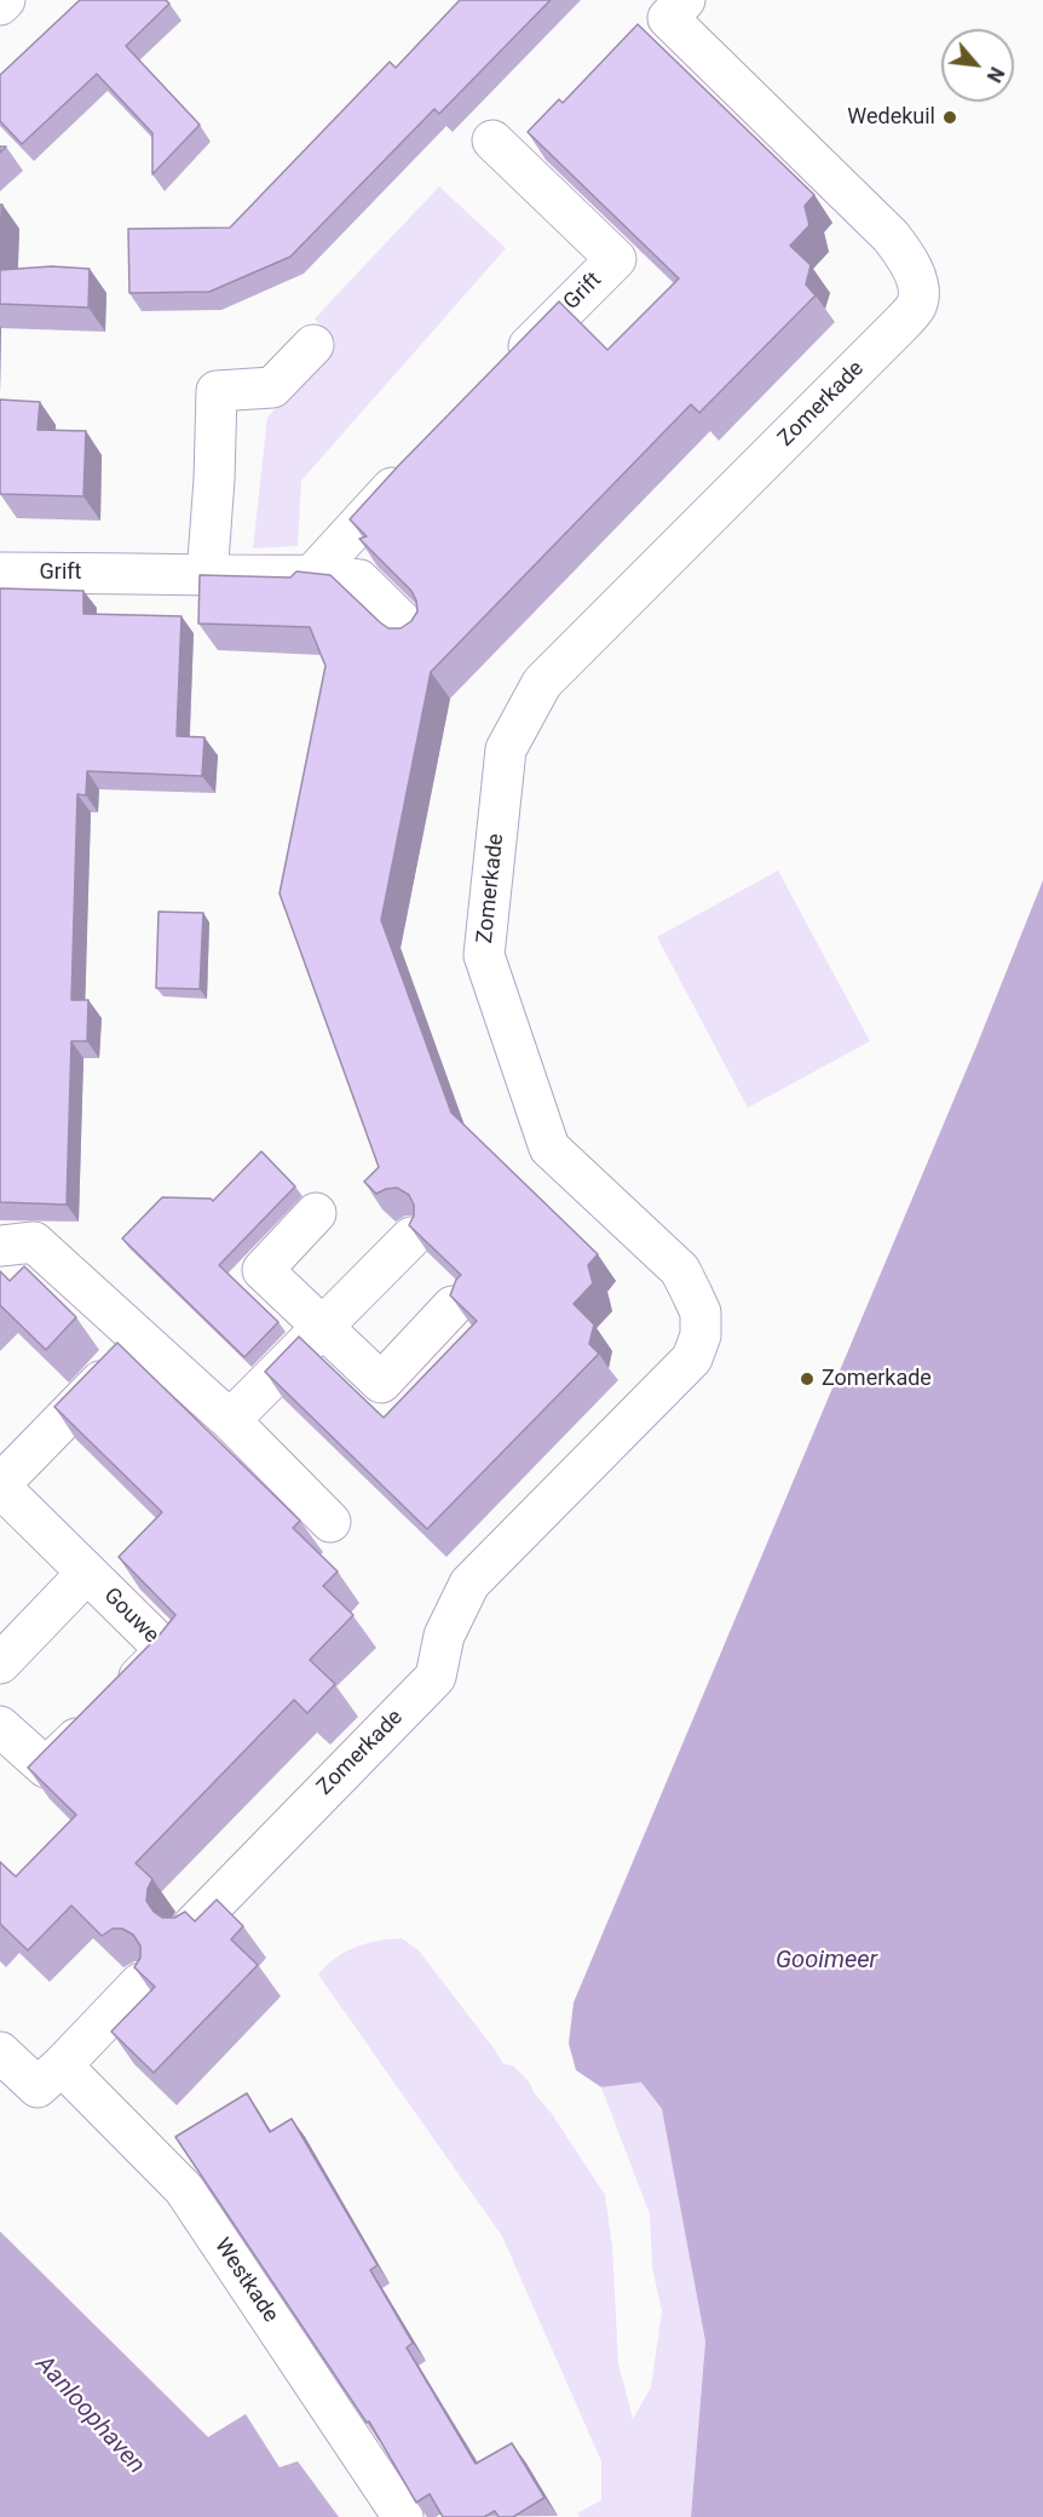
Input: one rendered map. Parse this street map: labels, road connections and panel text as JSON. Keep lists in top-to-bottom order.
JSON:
{
  "streets": {
    "street": [
      "Grift",
      "Zomerkade",
      "Gouwe",
      "Westkade"
    ]
  },
  "water": ["Gooimeer", "Aanloophaven"],
  "places": ["Wedekuil", "Zomerkade"],
  "north": "bottom right"
}
